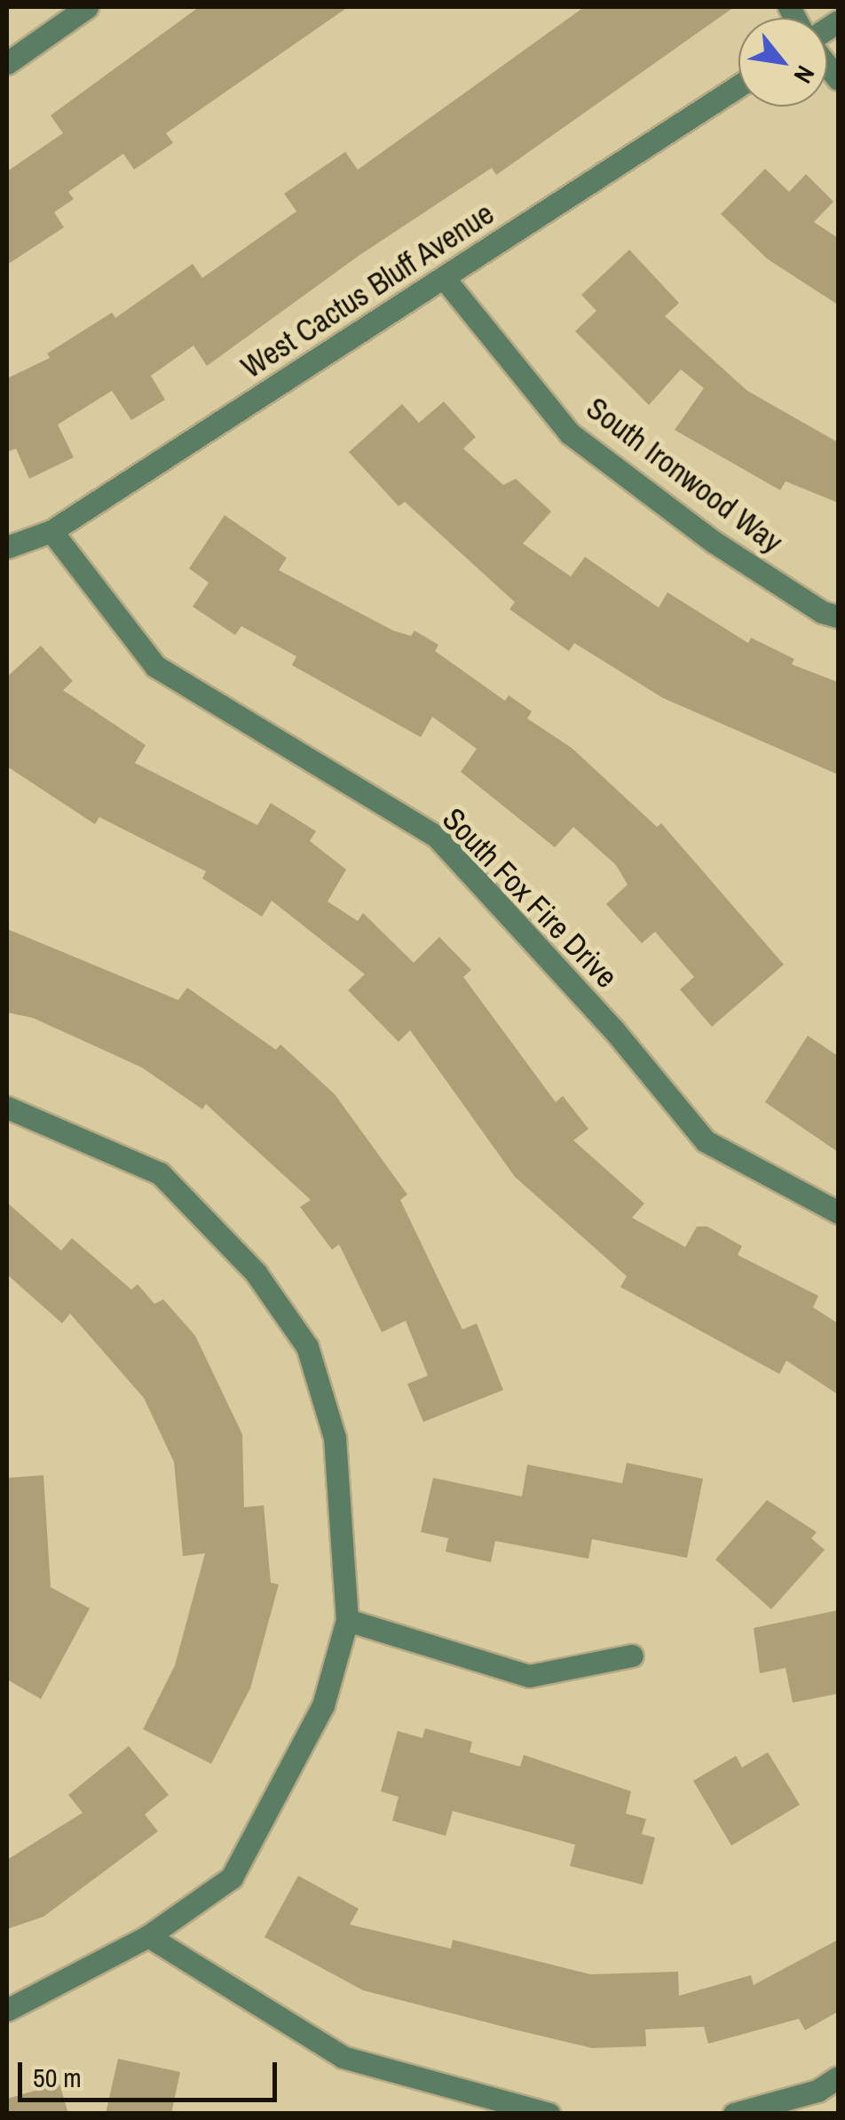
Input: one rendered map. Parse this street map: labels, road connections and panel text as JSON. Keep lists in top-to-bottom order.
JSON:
{
  "streets": {
    "street": ["West Cactus Bluff Avenue", "South Ironwood Way", "South Fox Fire Drive"]
  },
  "crossings": [
    ["West Cactus Bluff Avenue", "South Ironwood Way"],
    ["West Cactus Bluff Avenue", "South Fox Fire Drive"]
  ],
  "scale_bar": "50 m",
  "north": "bottom right"
}
